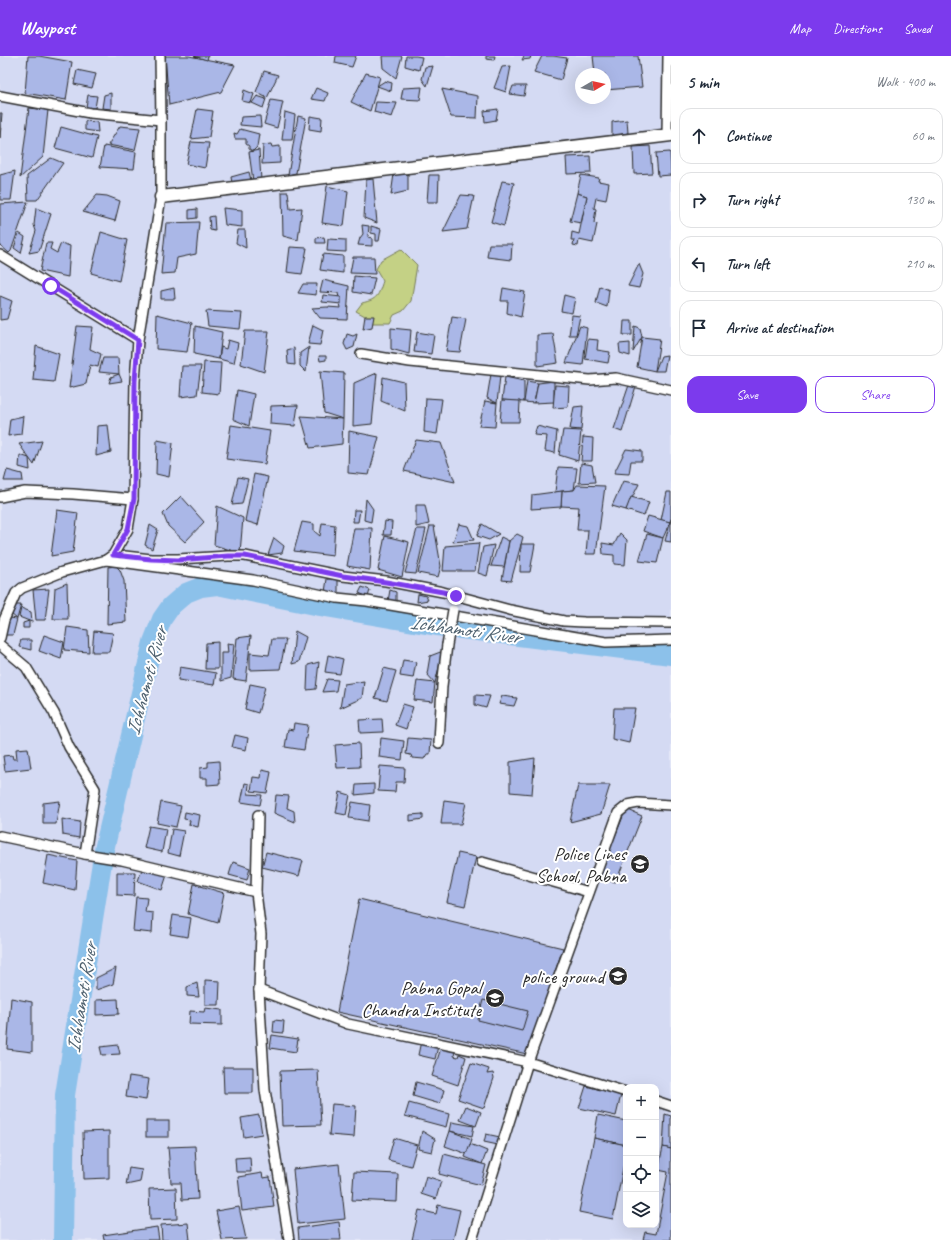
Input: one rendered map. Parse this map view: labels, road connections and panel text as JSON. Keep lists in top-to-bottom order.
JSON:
{
  "water": ["Ichhamoti River"],
  "places": {
    "school or university": ["Police Lines School, Pabna", "police ground", "Pabna Gopal Chandra Institute"]
  },
  "north": "right",
  "page": {
    "header": "Waypost",
    "nav": ["Map", "Directions", "Saved"],
    "heading": ["5 min", "Walk · 400 m"],
    "list": [
      ["Continue", "60 m"],
      ["Turn right", "130 m"],
      ["Turn left", "210 m"],
      "Arrive at destination"
    ],
    "buttons": ["Save", "Share"],
    "map_buttons": ["+", "−"]
  }
}
